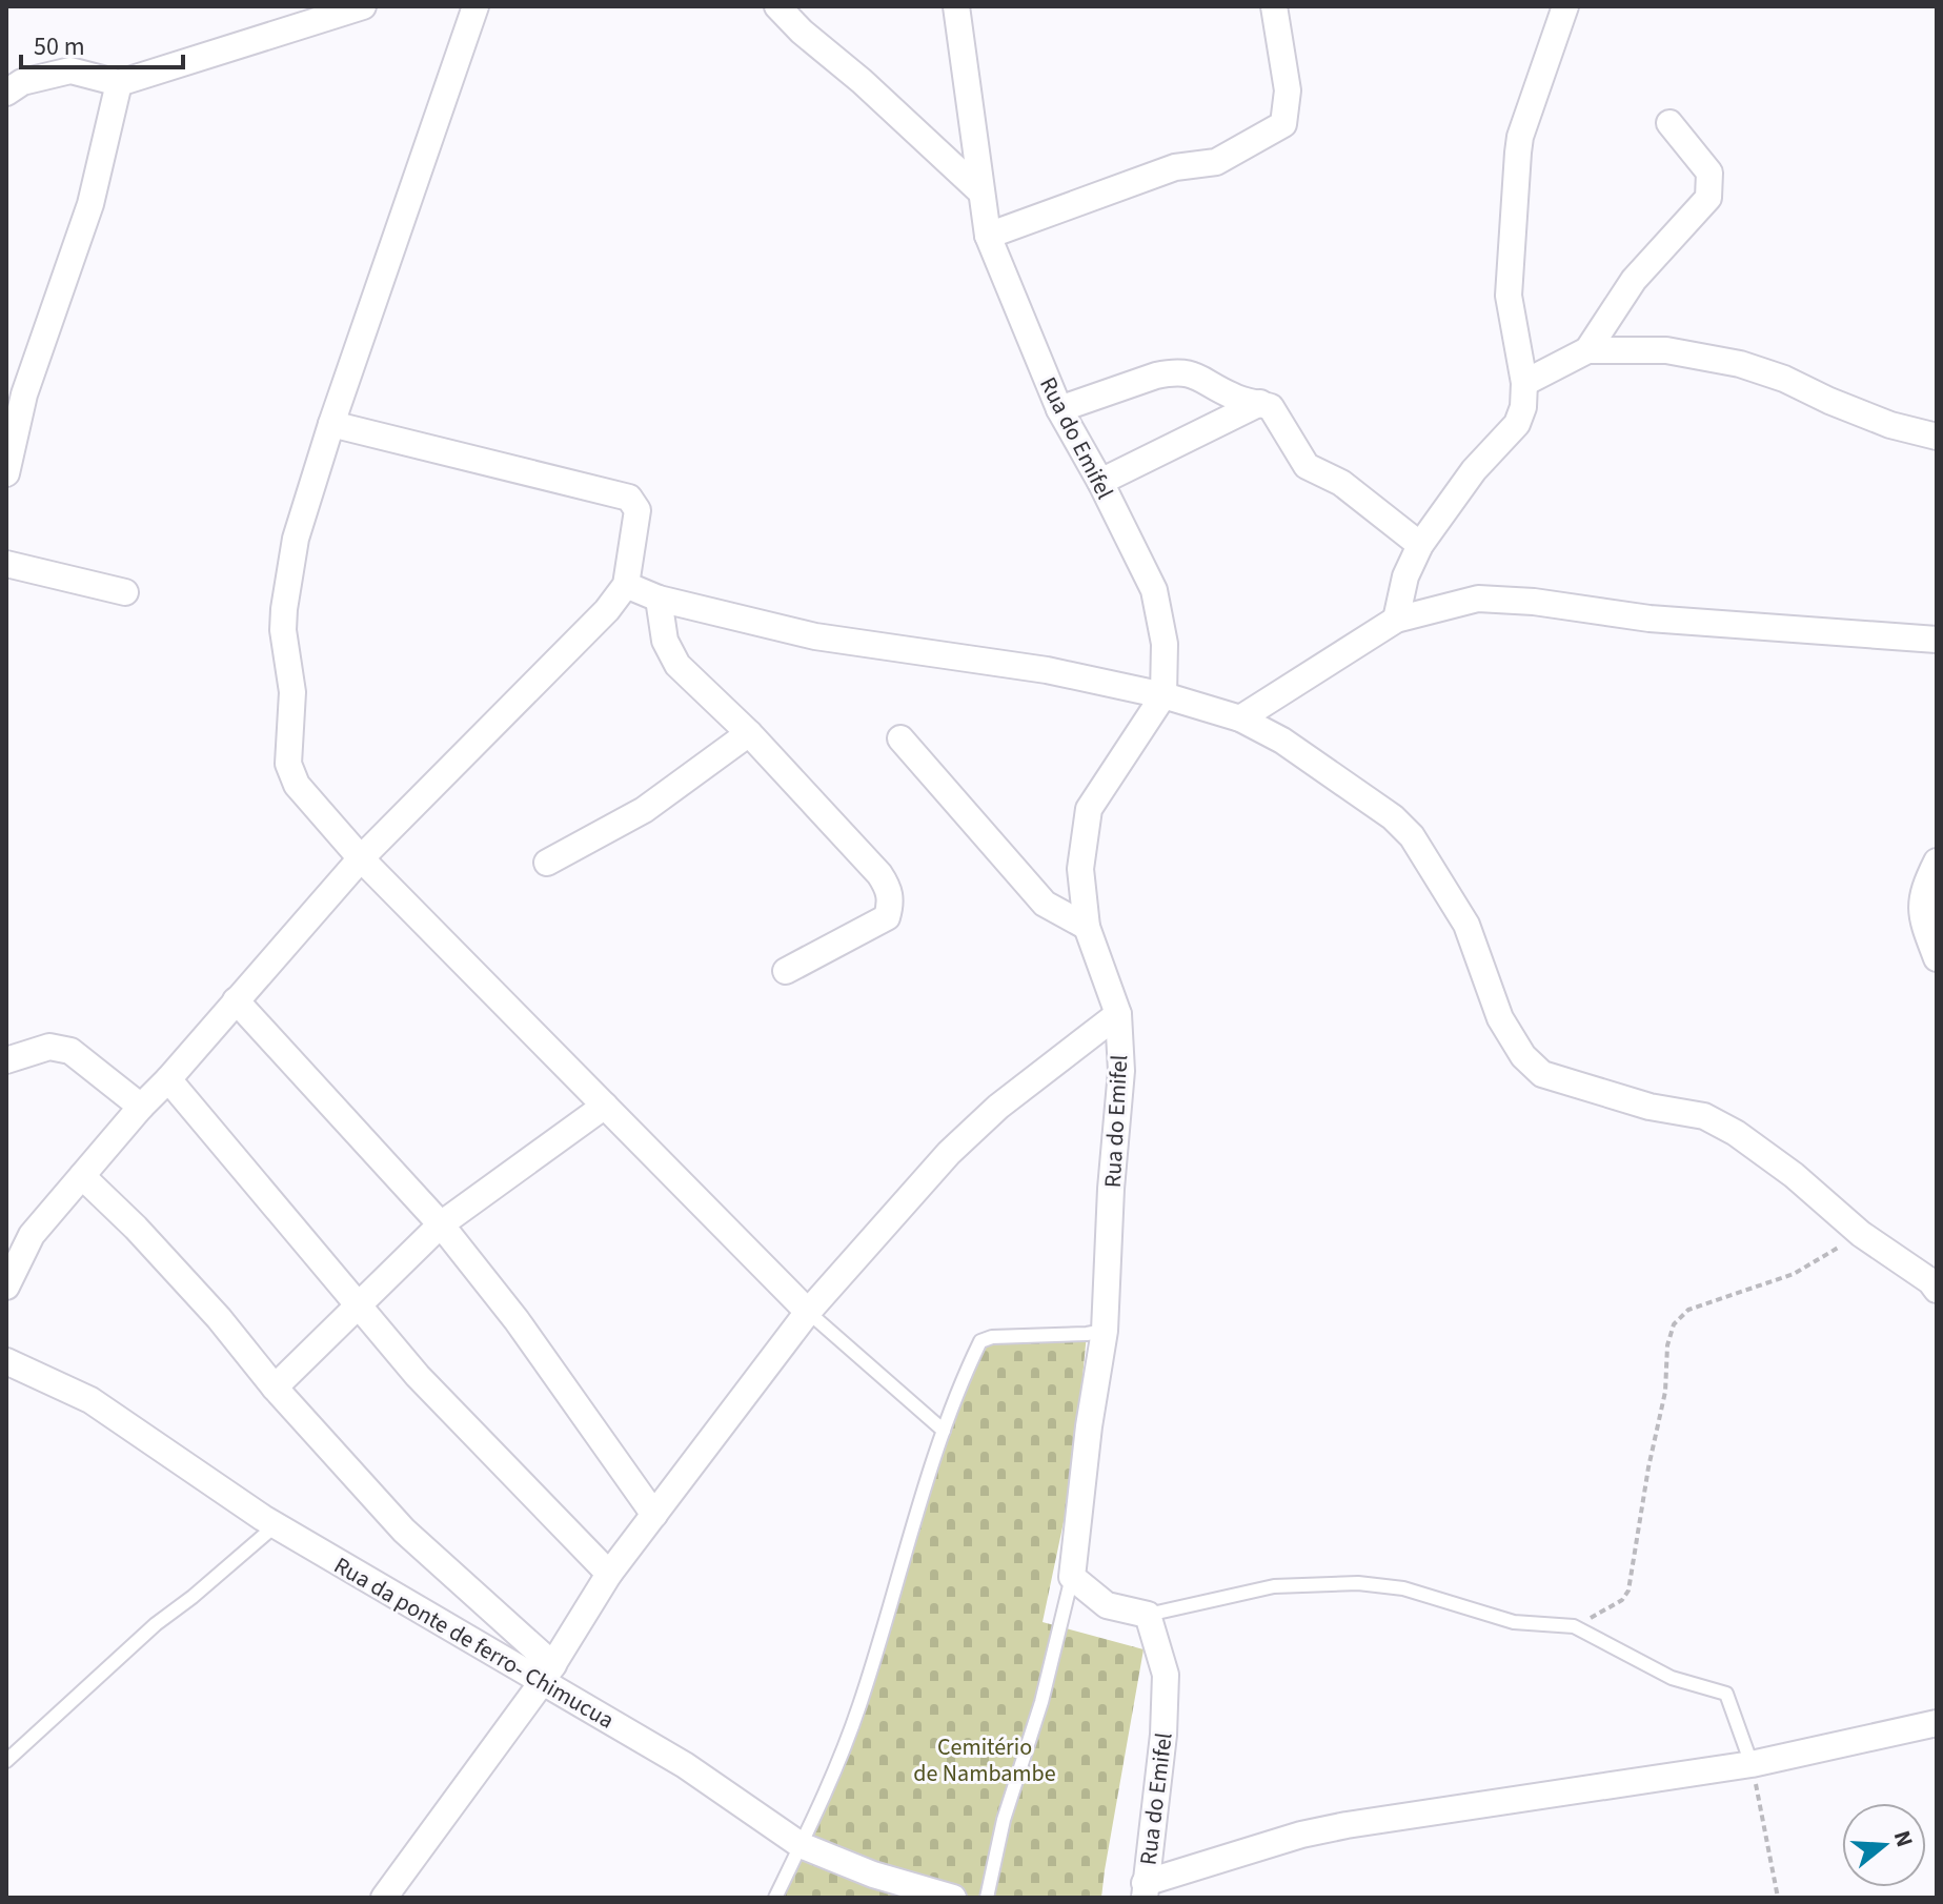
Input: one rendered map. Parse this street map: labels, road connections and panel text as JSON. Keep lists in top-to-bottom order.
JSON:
{
  "streets": {
    "street": ["Rua do Emifel", "Rua da ponte de ferro- Chimucua"]
  },
  "parks": ["Cemitério de Nambambe"],
  "scale_bar": "50 m",
  "north": "right"
}
